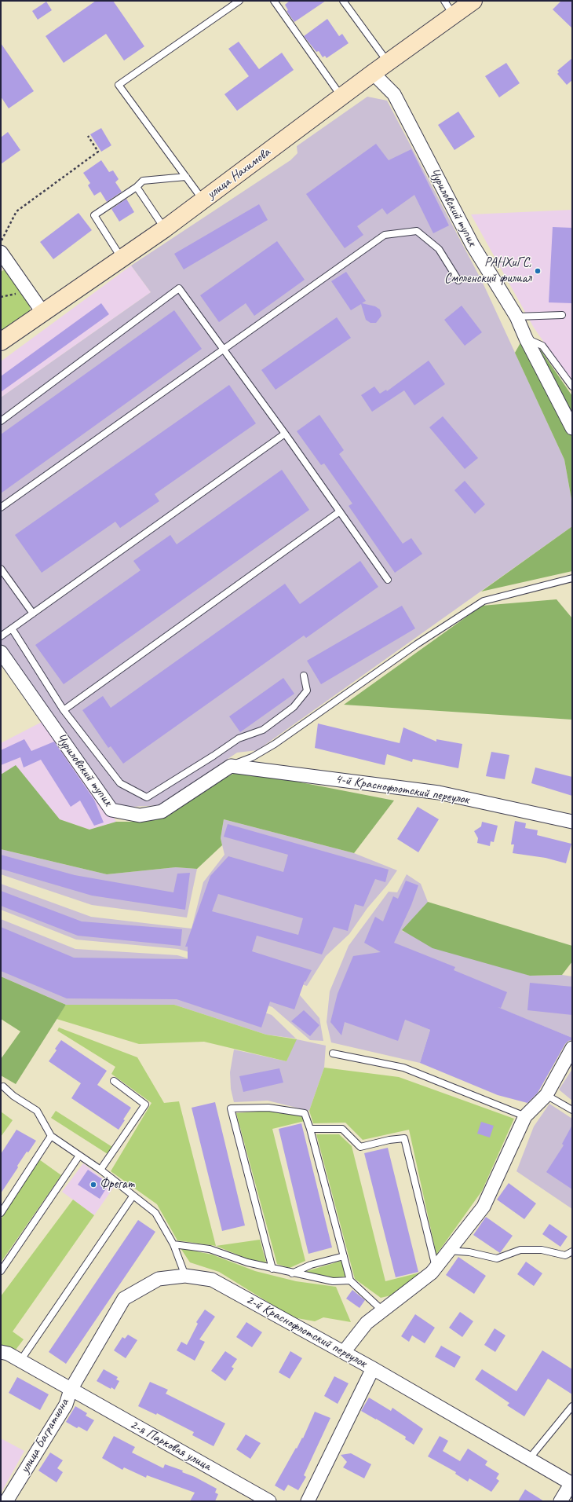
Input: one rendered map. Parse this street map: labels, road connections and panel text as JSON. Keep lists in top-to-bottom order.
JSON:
{
  "streets": {
    "street": [
      "улица Нахимова",
      "Чуриловский тупик",
      "4-й Краснофлотский переулок",
      "2-й Краснофлотский переулок",
      "улица Багратиона",
      "2-я Парковая улица"
    ]
  },
  "crossings": [
    ["улица Нахимова", "Чуриловский тупик"],
    ["Чуриловский тупик", "4-й Краснофлотский переулок"],
    ["2-й Краснофлотский переулок", "улица Багратиона"],
    ["2-й Краснофлотский переулок", "2-я Парковая улица"],
    ["улица Багратиона", "2-я Парковая улица"]
  ],
  "places": ["РАНХиГС, Смоленский филиал", "Фрегат"]
}
